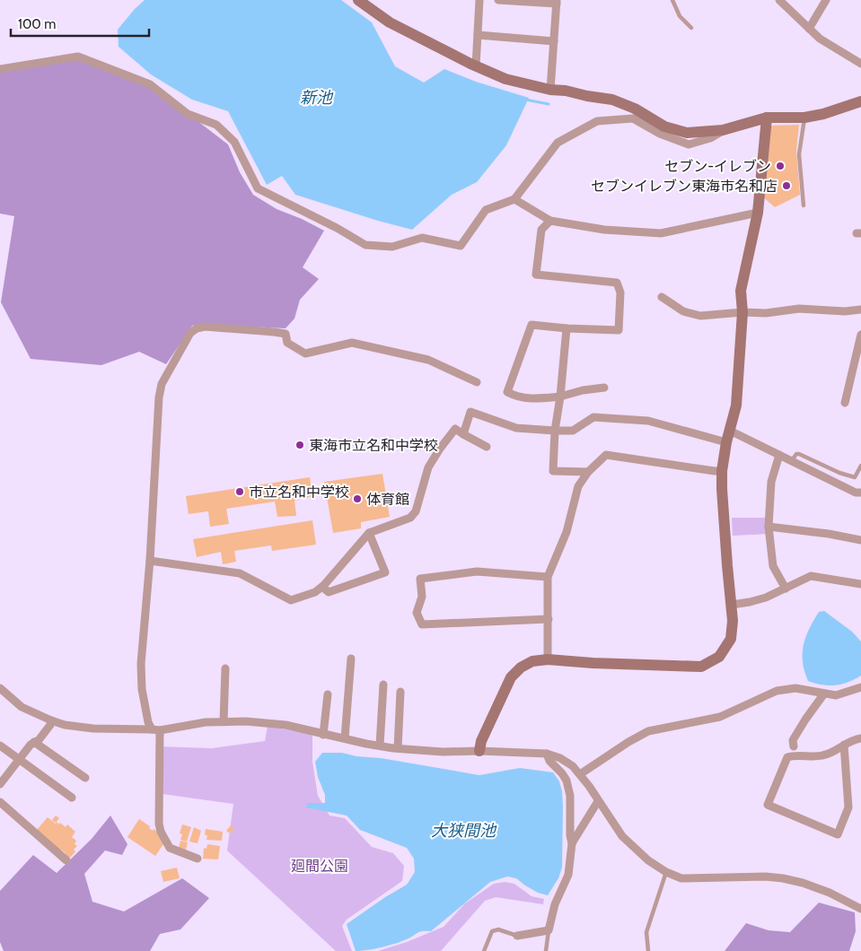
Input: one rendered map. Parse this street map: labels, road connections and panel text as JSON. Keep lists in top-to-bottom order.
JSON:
{
  "water": ["新池", "大狭間池"],
  "parks": ["廻間公園"],
  "places": [
    "セブン-イレブン",
    "セブンイレブン東海市名和店",
    "東海市立名和中学校",
    "市立名和中学校",
    "体育館"
  ],
  "scale_bar": "100 m"
}
